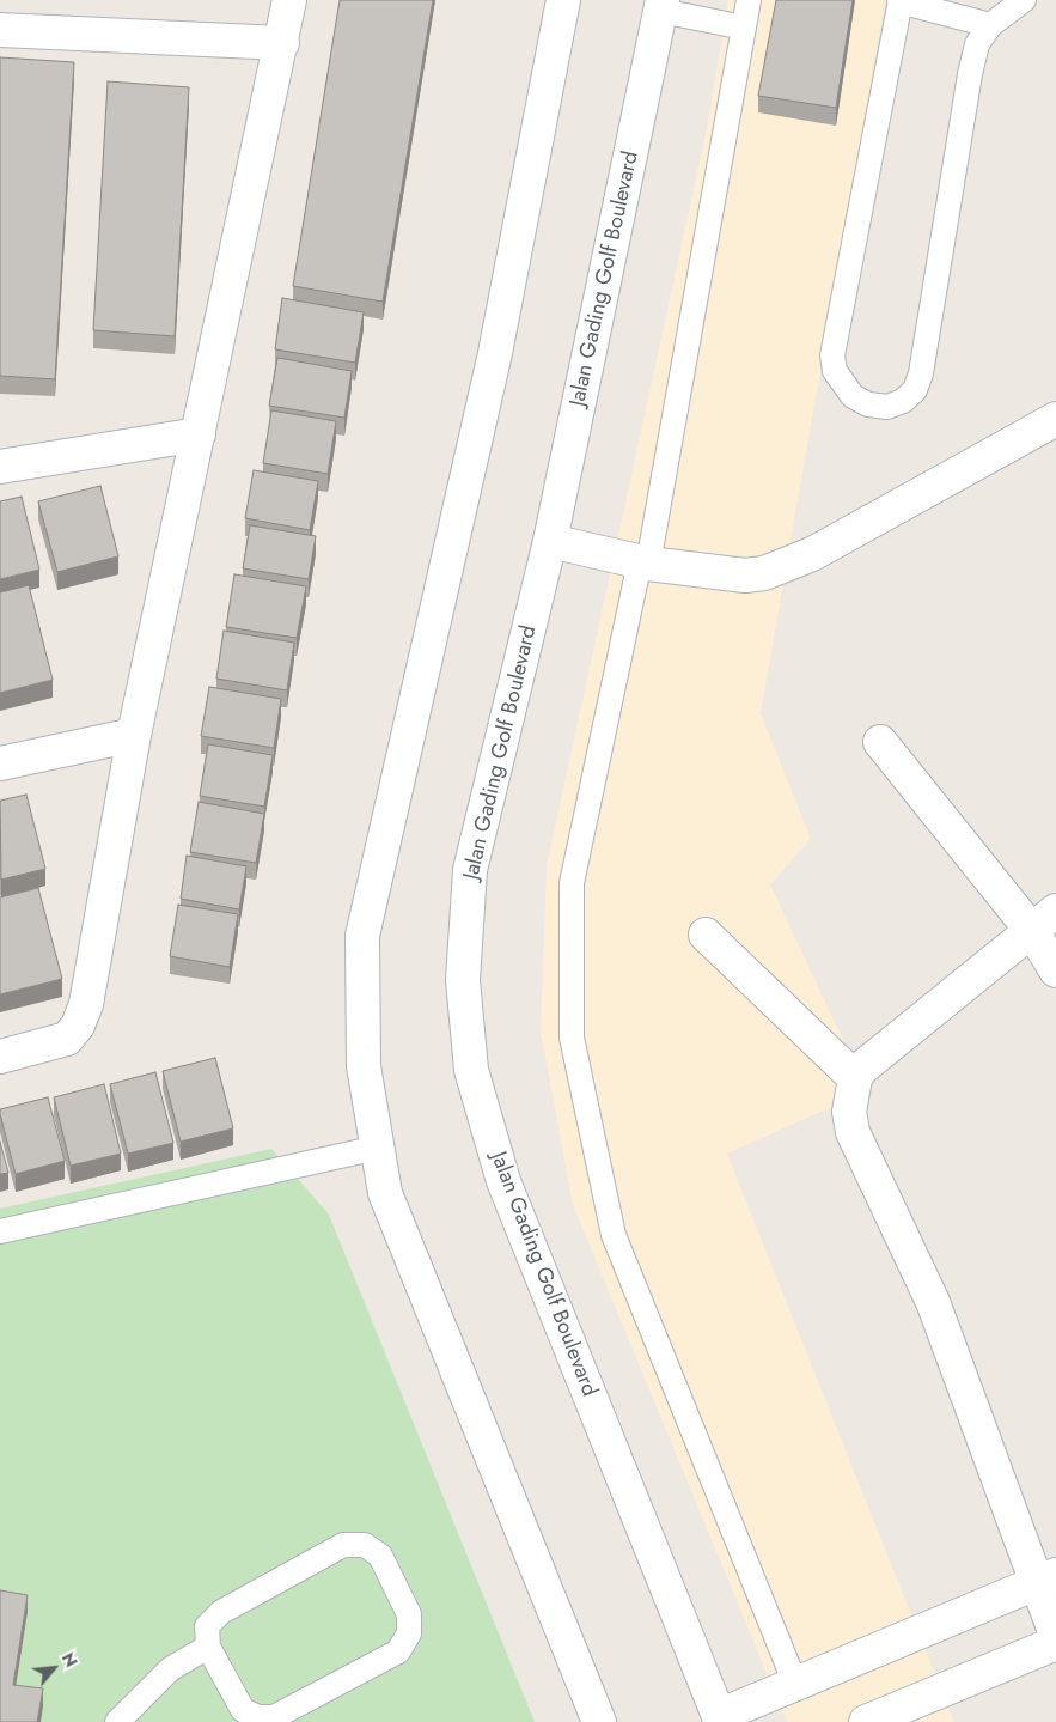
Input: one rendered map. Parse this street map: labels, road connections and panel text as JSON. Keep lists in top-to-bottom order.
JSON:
{
  "streets": {
    "street": ["Jalan Gading Golf Boulevard"]
  },
  "north": "top right"
}
